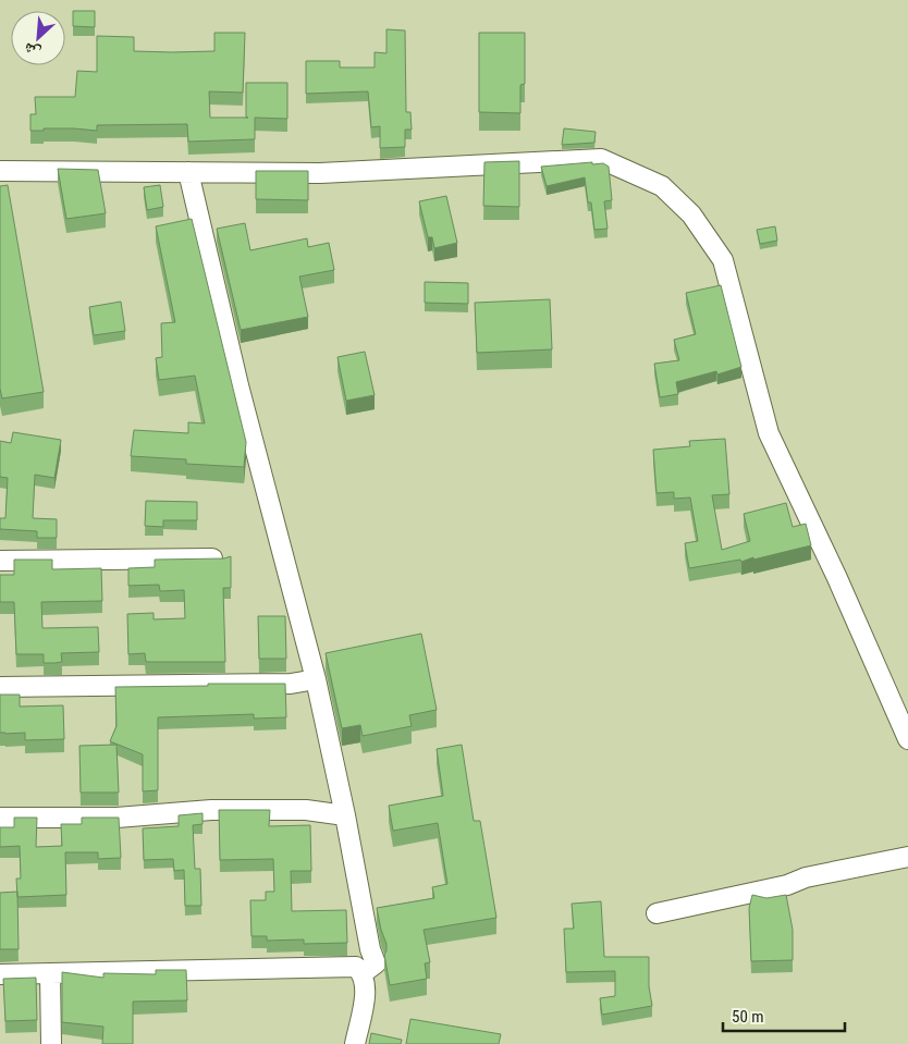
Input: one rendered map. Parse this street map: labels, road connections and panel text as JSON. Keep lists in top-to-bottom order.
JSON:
{
  "scale_bar": "50 m",
  "north": "bottom left"
}
